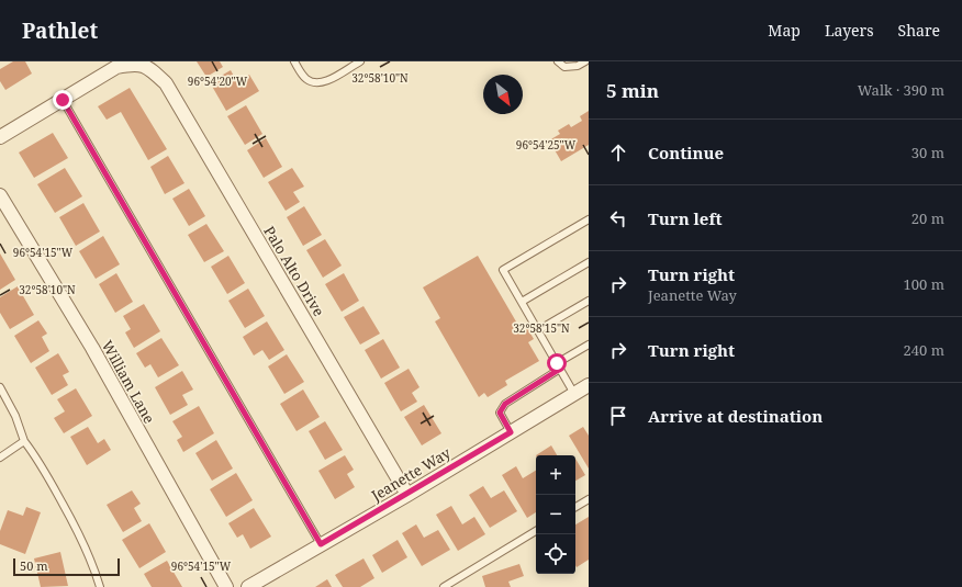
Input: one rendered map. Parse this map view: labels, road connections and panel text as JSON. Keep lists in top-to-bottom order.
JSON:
{
  "streets": {
    "street": ["Palo Alto Drive", "William Lane", "Jeanette Way"]
  },
  "crossings": [
    ["Palo Alto Drive", "Jeanette Way"]
  ],
  "scale_bar": "50 m",
  "north": "bottom right",
  "page": {
    "header": "Pathlet",
    "nav": ["Map", "Layers", "Share"],
    "heading": ["5 min", "Walk · 390 m"],
    "list": [
      ["Continue", "30 m"],
      ["Turn left", "20 m"],
      ["Turn right", "Jeanette Way", "100 m"],
      ["Turn right", "240 m"],
      "Arrive at destination"
    ],
    "map_buttons": ["+", "−"],
    "scale": "50 m"
  },
  "coordinates": [
    "32°58'10\"N",
    "96°54'20\"W",
    "96°54'25\"W",
    "96°54'15\"W",
    "32°58'15\"N"
  ]
}
